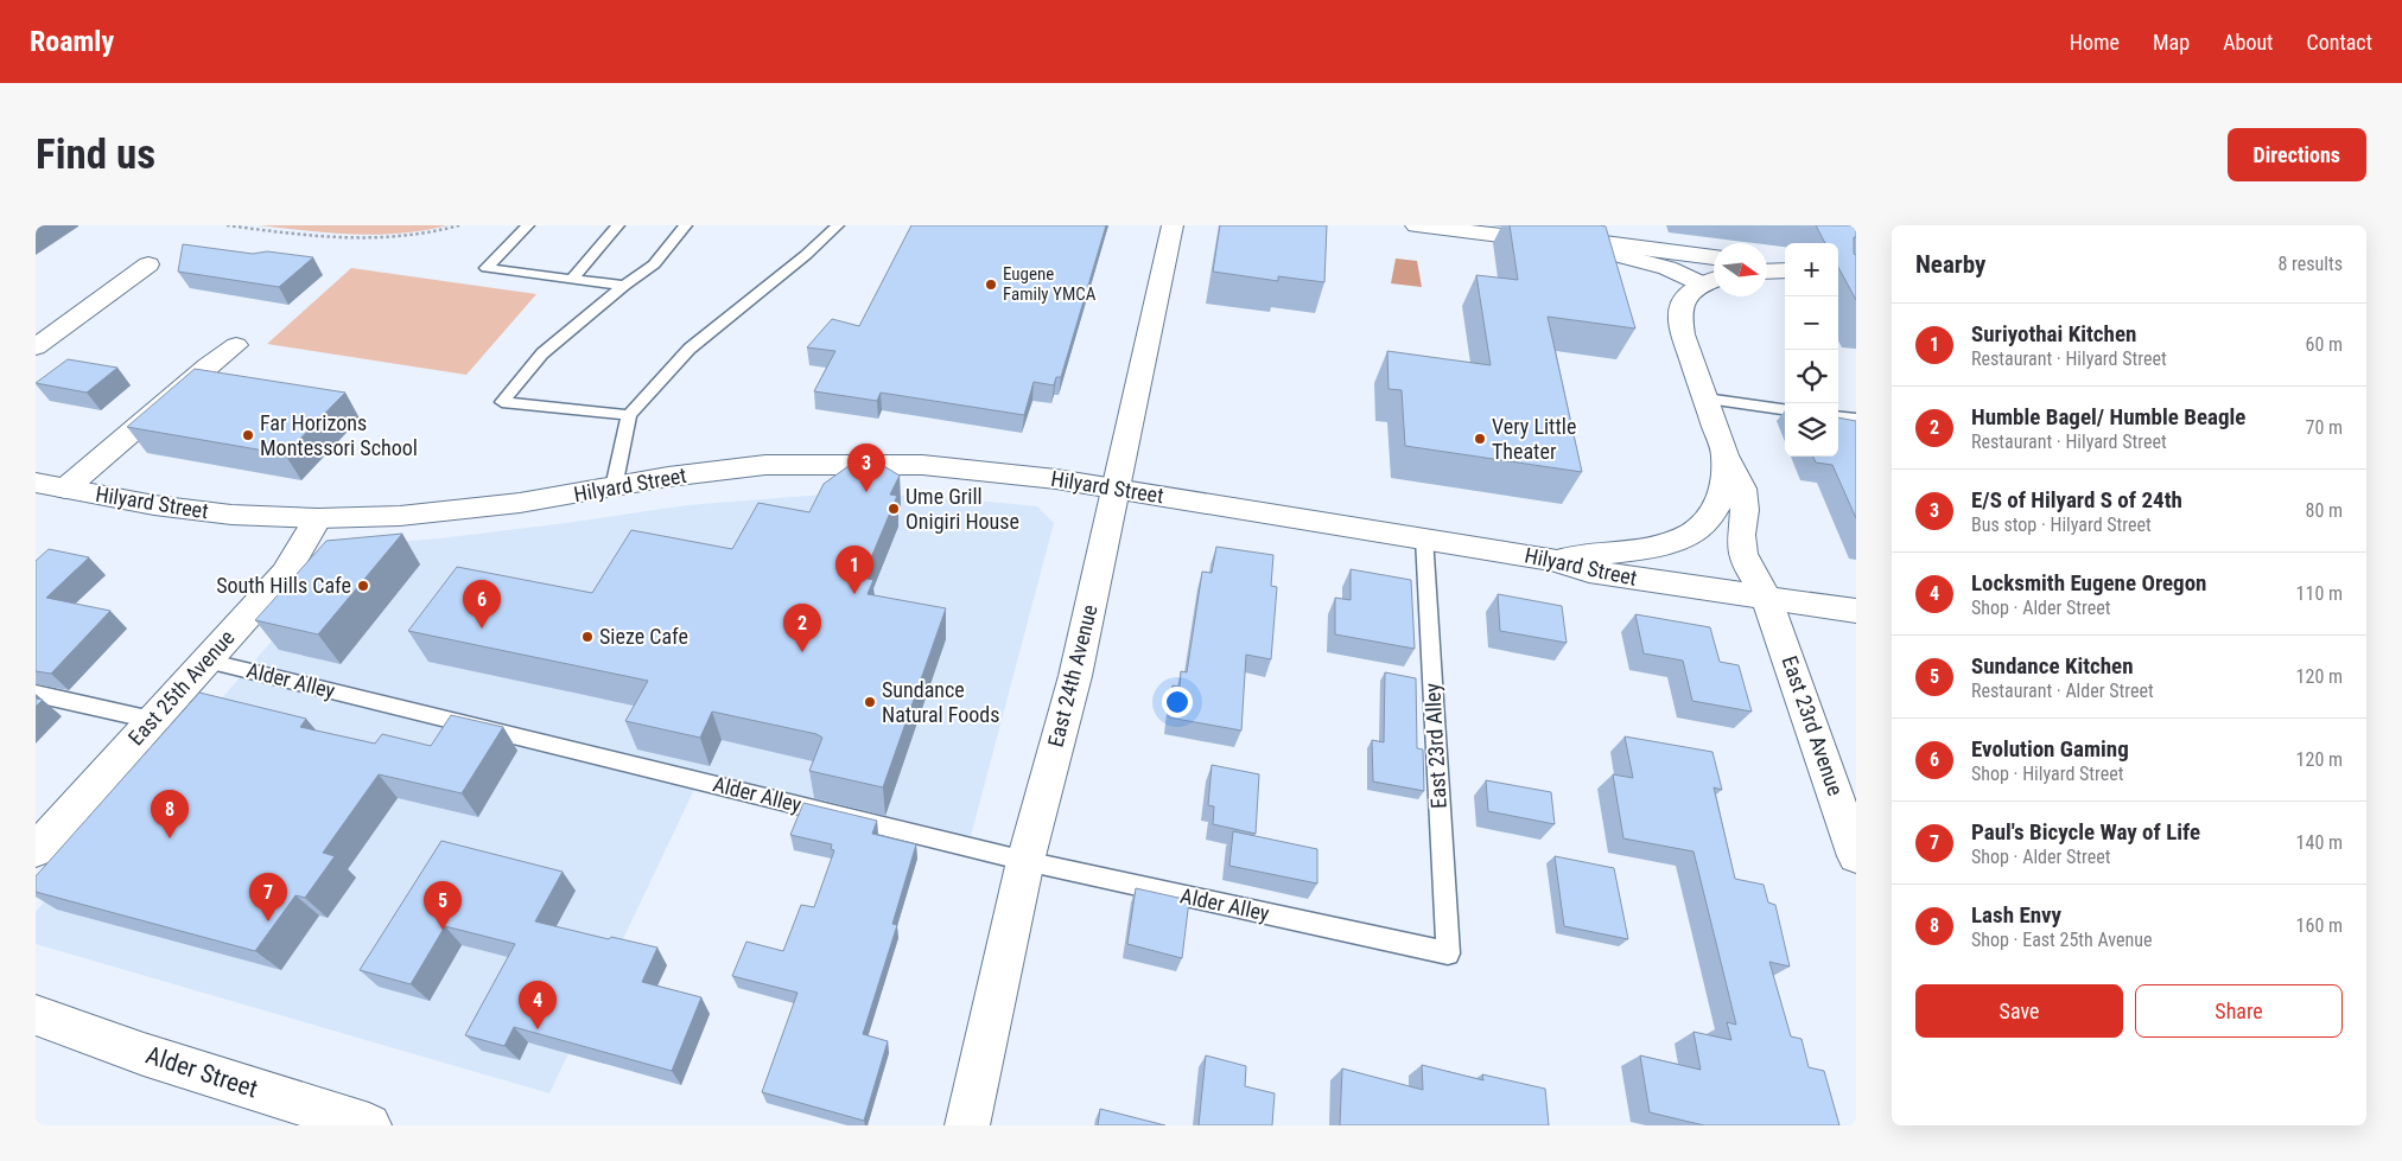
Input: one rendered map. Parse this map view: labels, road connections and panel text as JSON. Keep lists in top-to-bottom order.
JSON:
{
  "streets": {
    "street": [
      "Hilyard Street",
      "East 24th Avenue",
      "East 25th Avenue",
      "East 23rd Avenue",
      "Alder Street"
    ],
    "lane": ["Alder Alley", "East 23rd Alley"]
  },
  "crossings": [
    ["Hilyard Street", "East 24th Avenue"],
    ["Hilyard Street", "East 25th Avenue"],
    ["Hilyard Street", "East 23rd Avenue"],
    ["Hilyard Street", "East 23rd Alley"],
    ["East 24th Avenue", "Alder Alley"],
    ["Alder Alley", "East 25th Avenue"],
    ["Alder Alley", "East 23rd Alley"]
  ],
  "places": [
    "Eugene Family YMCA",
    "Far Horizons Montessori School",
    "Very Little Theater",
    "Ume Grill Onigiri House",
    "South Hills Cafe",
    "Sieze Cafe",
    "Sundance Natural Foods"
  ],
  "north": "right",
  "page": {
    "header": "Roamly",
    "nav": [
      "Home",
      "Map",
      "About",
      "Contact"
    ],
    "buttons": [
      "Directions",
      ["Save", "Share"]
    ],
    "title": "Find us",
    "heading": ["Nearby", "8 results"],
    "map_buttons": ["+", "−"],
    "list": [
      {
        "mark": "1",
        "name": "Suriyothai Kitchen",
        "note": "Restaurant · Hilyard Street",
        "value": "60 m"
      },
      {
        "mark": "2",
        "name": "Humble Bagel/ Humble Beagle",
        "note": "Restaurant · Hilyard Street",
        "value": "70 m"
      },
      {
        "mark": "3",
        "name": "E/S of Hilyard S of 24th",
        "note": "Bus stop · Hilyard Street",
        "value": "80 m"
      },
      {
        "mark": "4",
        "name": "Locksmith Eugene Oregon",
        "note": "Shop · Alder Street",
        "value": "110 m"
      },
      {
        "mark": "5",
        "name": "Sundance Kitchen",
        "note": "Restaurant · Alder Street",
        "value": "120 m"
      },
      {
        "mark": "6",
        "name": "Evolution Gaming",
        "note": "Shop · Hilyard Street",
        "value": "120 m"
      },
      {
        "mark": "7",
        "name": "Paul's Bicycle Way of Life",
        "note": "Shop · Alder Street",
        "value": "140 m"
      },
      {
        "mark": "8",
        "name": "Lash Envy",
        "note": "Shop · East 25th Avenue",
        "value": "160 m"
      }
    ],
    "pins": [
      "3",
      "1",
      "6",
      "2",
      "8",
      "7",
      "5",
      "4"
    ]
  }
}
